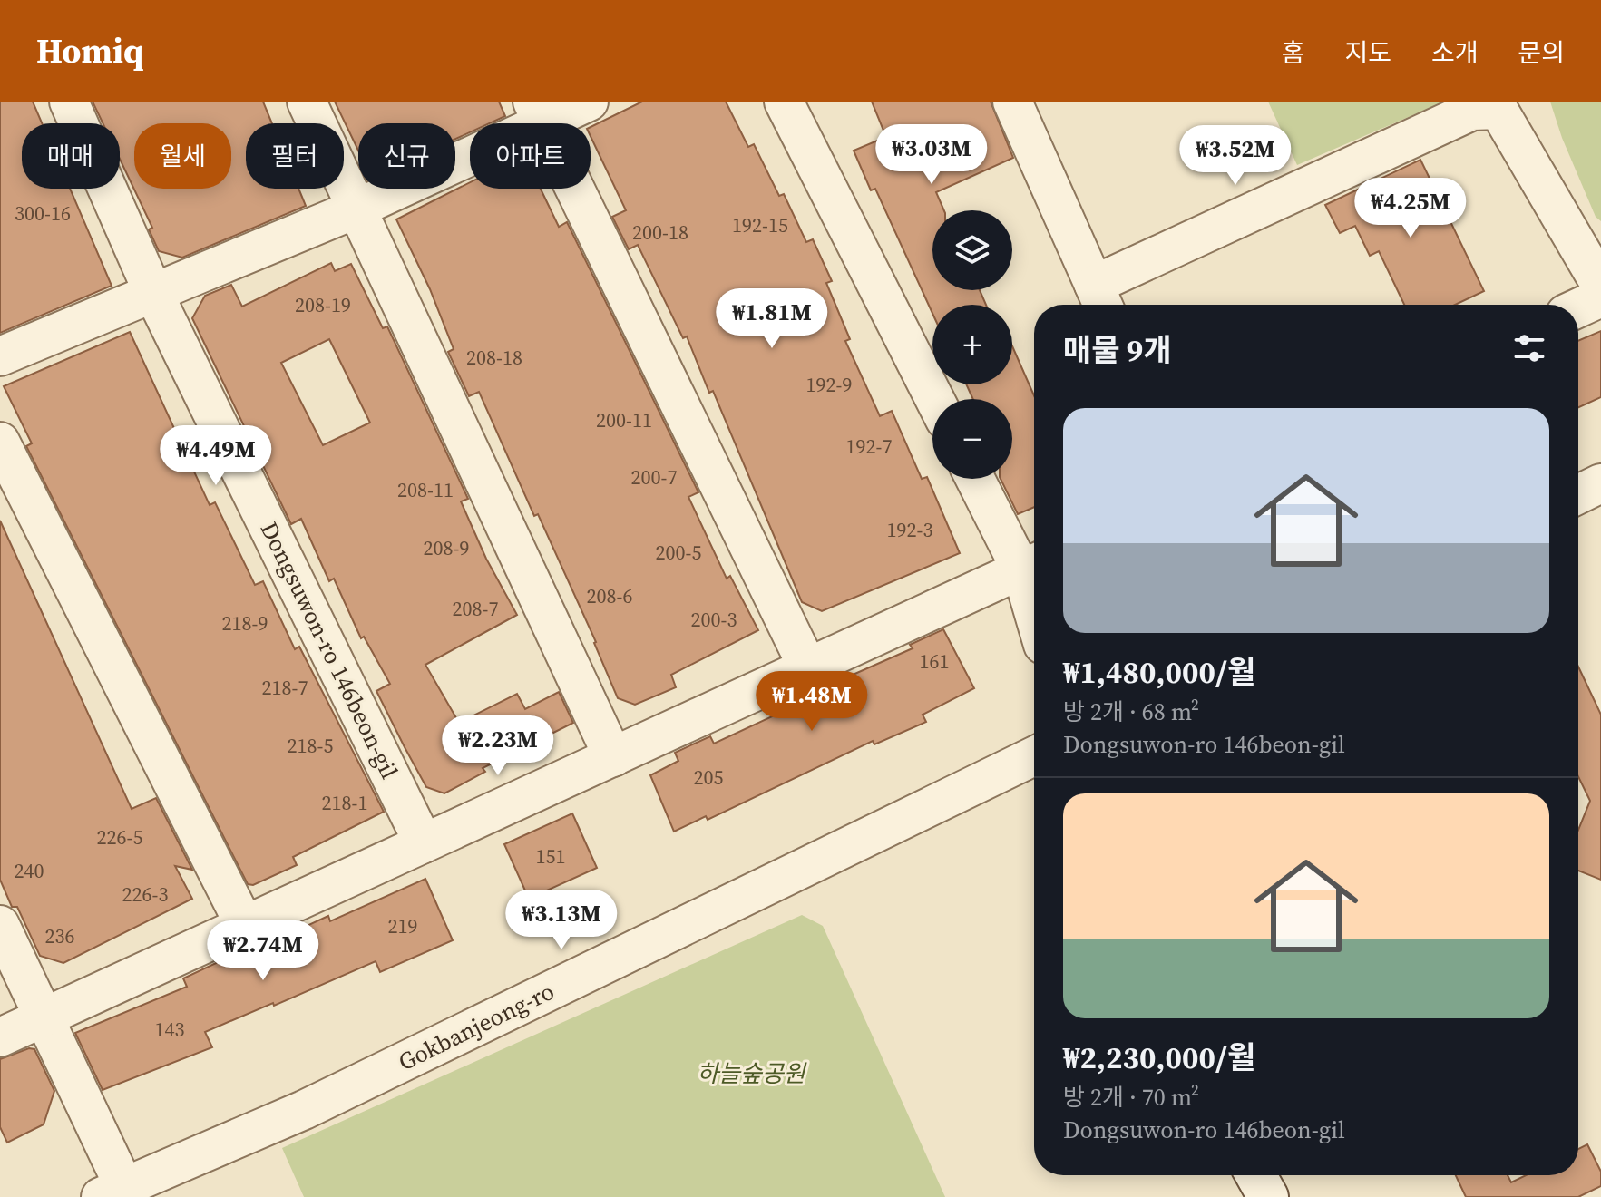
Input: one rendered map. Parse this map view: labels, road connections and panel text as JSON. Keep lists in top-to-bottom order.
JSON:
{
  "streets": {
    "street": ["Dongsuwon-ro 146beon-gil", "Gokbanjeong-ro"]
  },
  "parks": ["하늘숲공원"],
  "house_numbers": [
    "300-16",
    "192-15",
    "200-18",
    "208-19",
    "208-18",
    "192-9",
    "200-11",
    "192-7",
    "200-7",
    "208-11",
    "192-3",
    "208-9",
    "200-5",
    "208-6",
    "208-7",
    "200-3",
    "218-9",
    "161",
    "218-7",
    "218-5",
    "205",
    "218-1",
    "226-5",
    "151",
    "240",
    "226-3",
    "219",
    "236",
    "143"
  ],
  "page": {
    "header": "Homiq",
    "nav": [
      "홈",
      "지도",
      "소개",
      "문의"
    ],
    "chip": [
      "매매",
      "월세",
      "필터",
      "신규",
      "아파트"
    ],
    "price": [
      "₩3.03M",
      "₩3.52M",
      "₩4.25M",
      "₩1.81M",
      "₩4.49M",
      "₩1.48M",
      "₩2.23M",
      "₩3.13M",
      "₩2.74M"
    ],
    "map_buttons": ["+", "−"],
    "heading": "매물 9개",
    "list": [
      {
        "name": "₩1,480,000/월",
        "note": "방 2개 · 68 m² · Dongsuwon-ro 146beon-gil"
      },
      {
        "name": "₩2,230,000/월",
        "note": "방 2개 · 70 m² · Dongsuwon-ro 146beon-gil"
      }
    ]
  }
}
